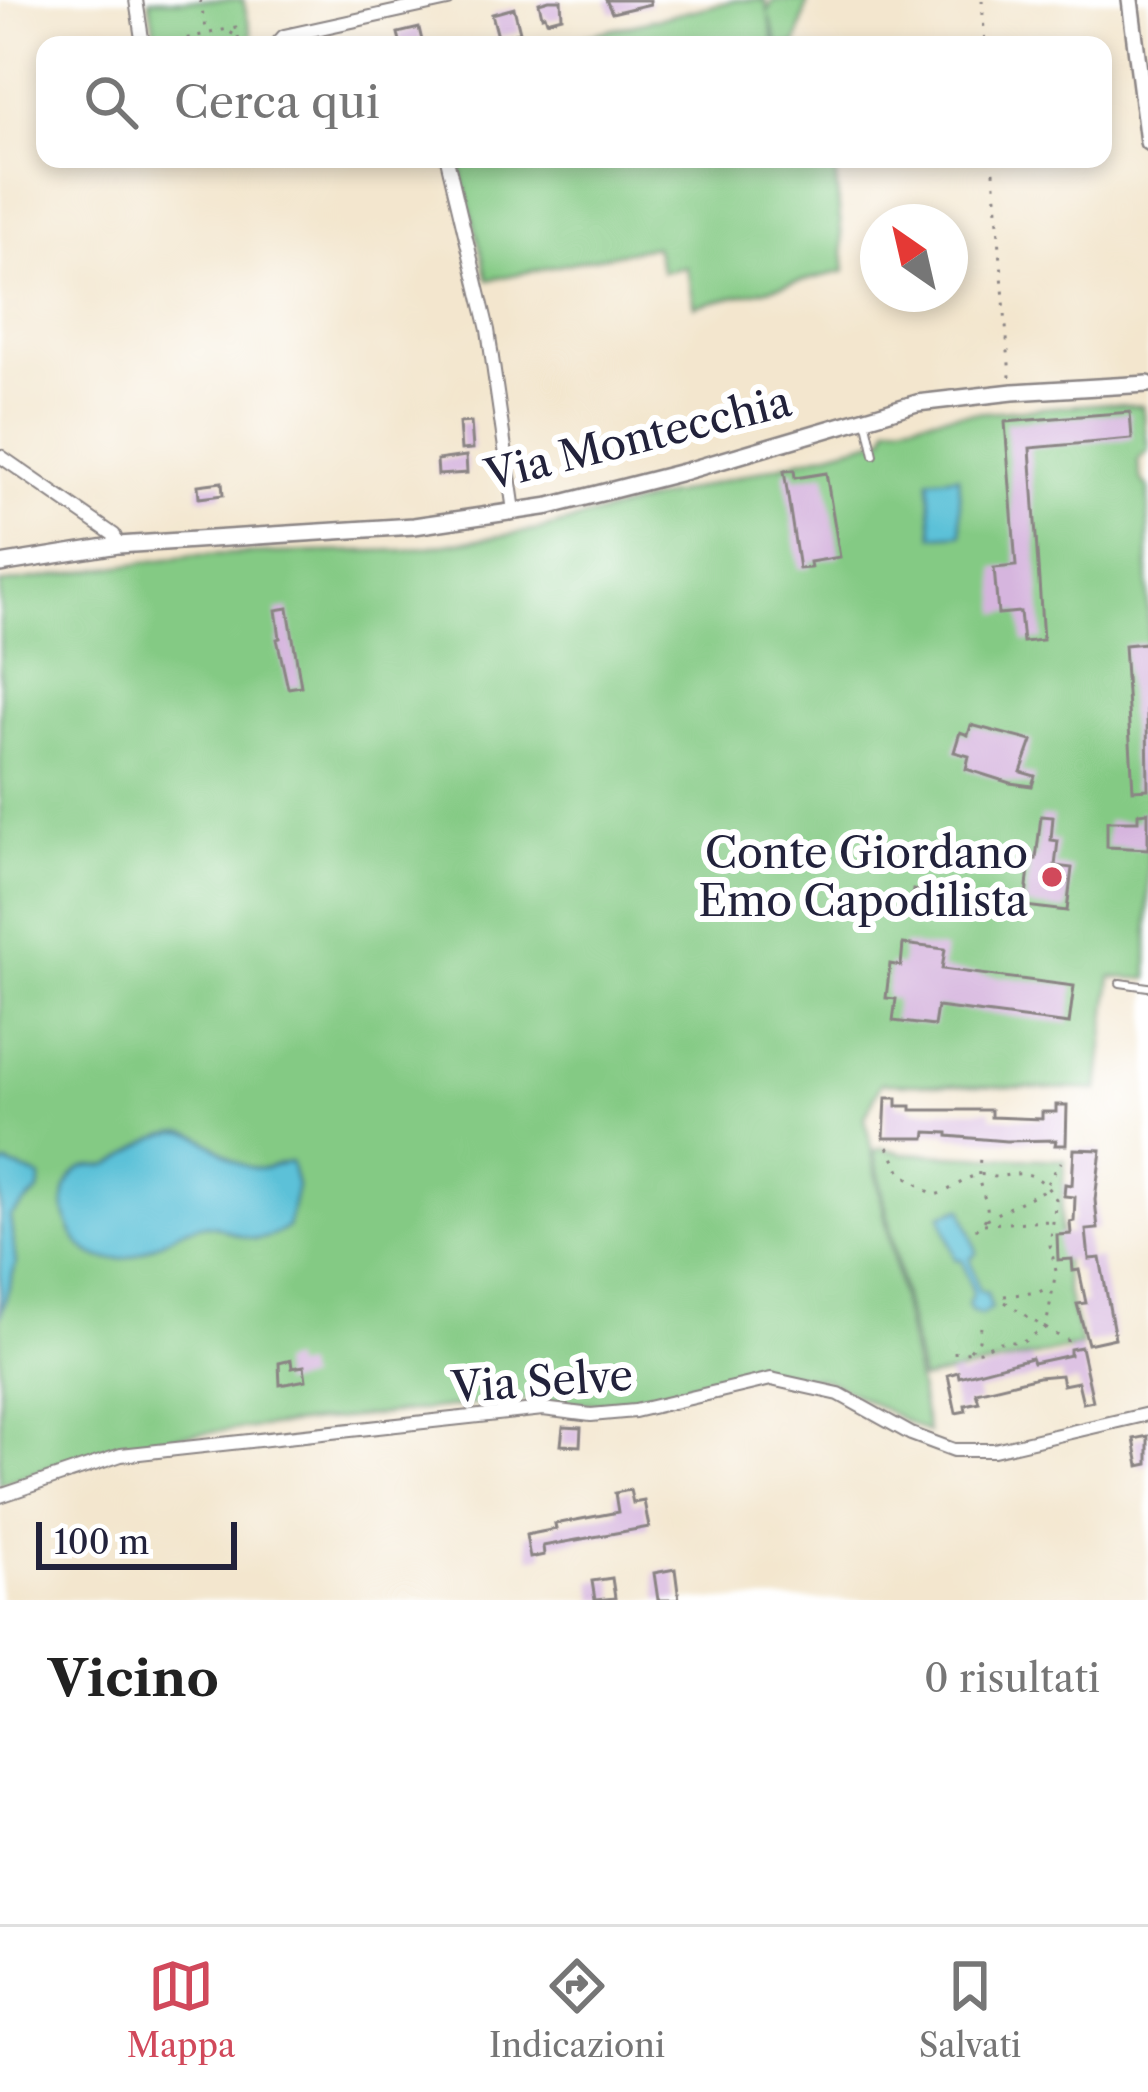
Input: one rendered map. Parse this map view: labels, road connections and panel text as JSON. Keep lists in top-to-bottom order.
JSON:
{
  "streets": {
    "street": ["Via Montecchia", "Via Selve"]
  },
  "places": ["Conte Giordano Emo Capodilista"],
  "scale_bar": "100 m",
  "north": "top left",
  "page": {
    "search": "Cerca qui",
    "scale": "100 m",
    "heading": ["Vicino", "0 risultati"],
    "nav": ["Mappa", "Indicazioni", "Salvati"]
  }
}
